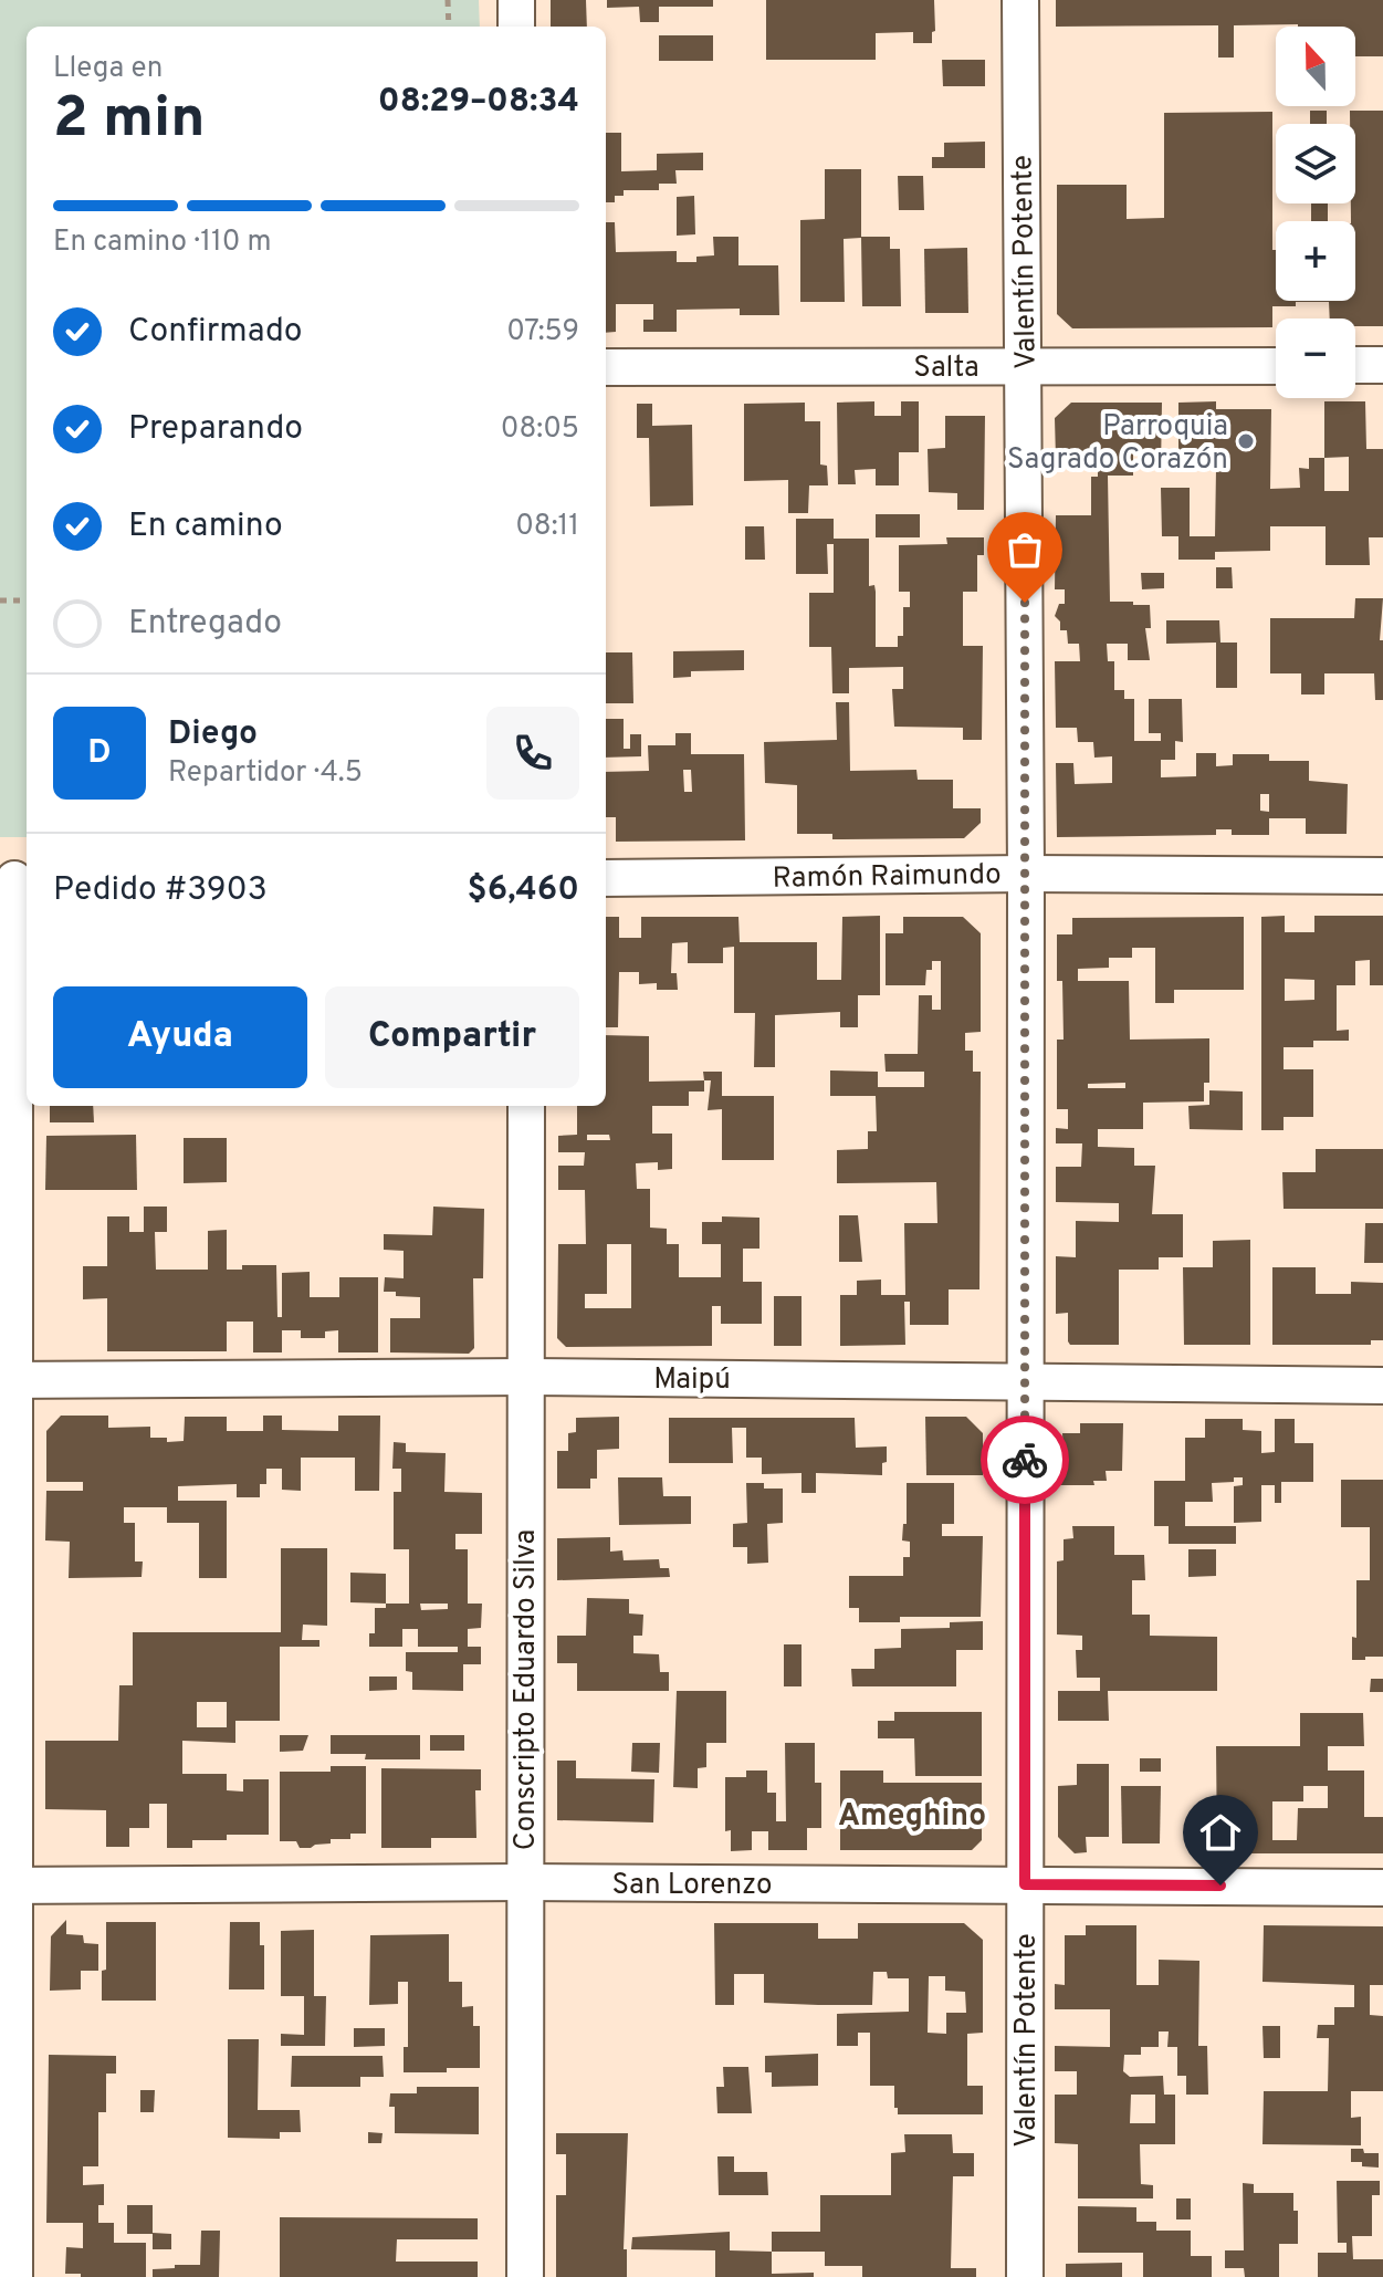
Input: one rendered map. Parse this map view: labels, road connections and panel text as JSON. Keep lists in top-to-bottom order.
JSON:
{
  "streets": {
    "street": [
      "Valentín Potente",
      "Salta",
      "Ramón Raimundo",
      "Maipú",
      "Conscripto Eduardo Silva",
      "San Lorenzo"
    ]
  },
  "crossings": [
    ["Valentín Potente", "Salta"],
    ["Valentín Potente", "Ramón Raimundo"],
    ["Valentín Potente", "Maipú"],
    ["Valentín Potente", "San Lorenzo"],
    ["Maipú", "Conscripto Eduardo Silva"],
    ["Conscripto Eduardo Silva", "San Lorenzo"]
  ],
  "districts": ["Ameghino"],
  "places": ["Parroquia Sagrado Corazón"],
  "north": "top",
  "page": {
    "map_buttons": ["+", "−"],
    "heading": ["2 min", "Llega en", "08:29–08:34"],
    "panel": [
      "Diego",
      "Repartidor · 4.5",
      "Pedido #3903",
      "$6,460"
    ],
    "bar": "En camino · 110 m",
    "list": [
      ["Confirmado", "07:59"],
      ["Preparando", "08:05"],
      ["En camino", "08:11"],
      "Entregado"
    ],
    "round": "D",
    "buttons": ["Ayuda", "Compartir"]
  }
}
